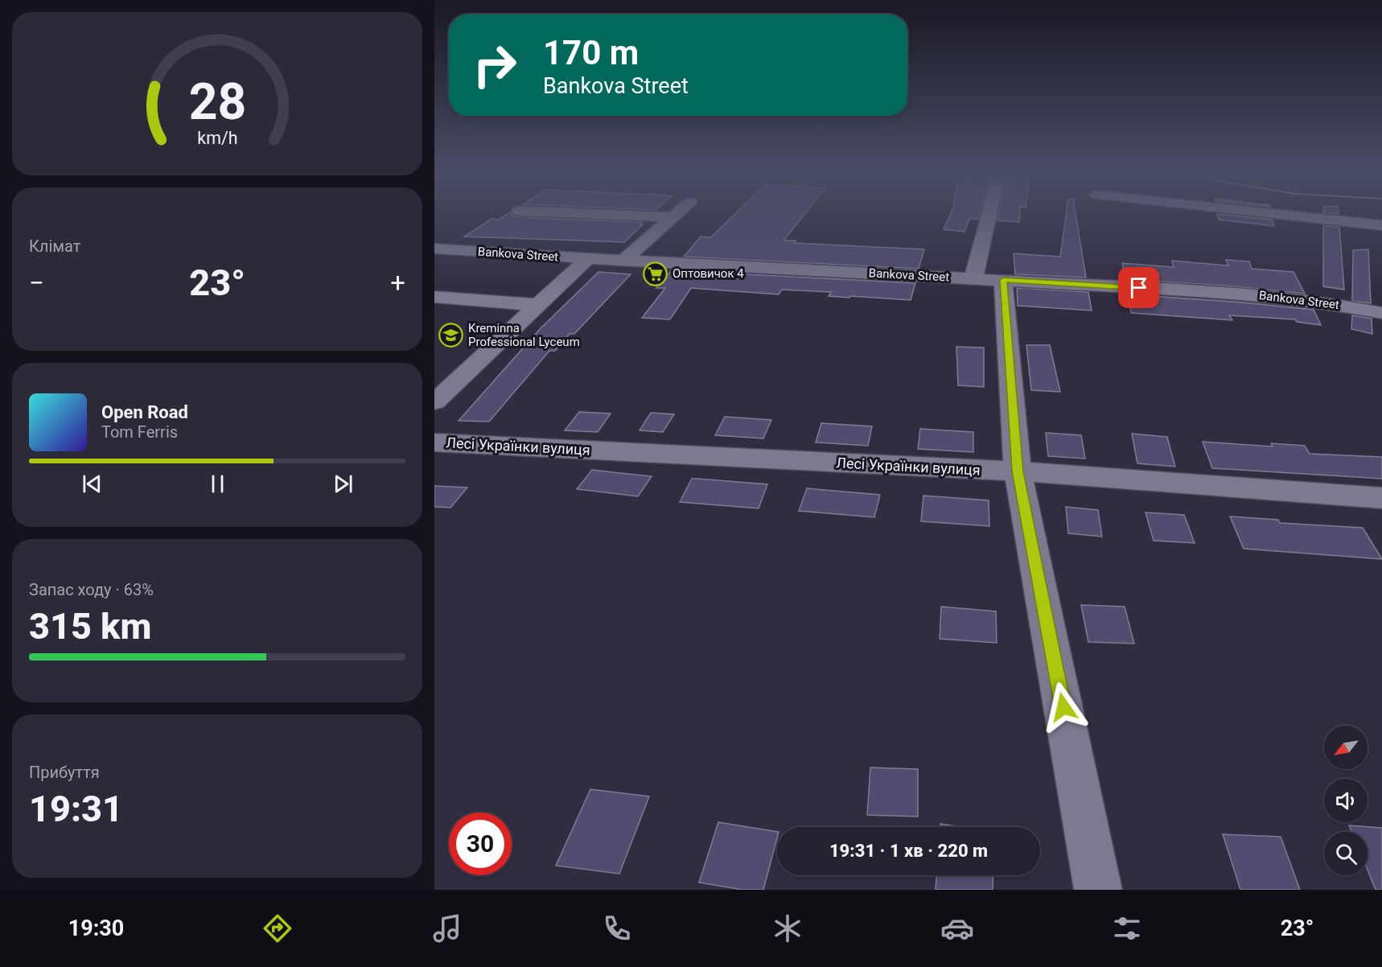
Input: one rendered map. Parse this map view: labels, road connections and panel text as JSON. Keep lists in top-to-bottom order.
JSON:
{
  "streets": {
    "street": ["Bankova Street", "Лесі Українки вулиця"]
  },
  "places": {
    "supermarket": ["Оптовичок 4"],
    "school or university": ["Kreminna Professional Lyceum"]
  },
  "north": "bottom left",
  "page": {
    "turn": ["170 m", "Bankova Street"],
    "tile": [
      "Клімат",
      ["Запас ходу · 63%", "315 km"],
      ["Прибуття", "19:31"]
    ],
    "heat": ["−", "23°", "+"],
    "song": ["Open Road", "Tom Ferris"],
    "limit": "30",
    "trip": "19:31 · 1 хв · 220 m",
    "tabs": ["19:30", "23°"],
    "gauge": ["28", "km/h"]
  }
}
